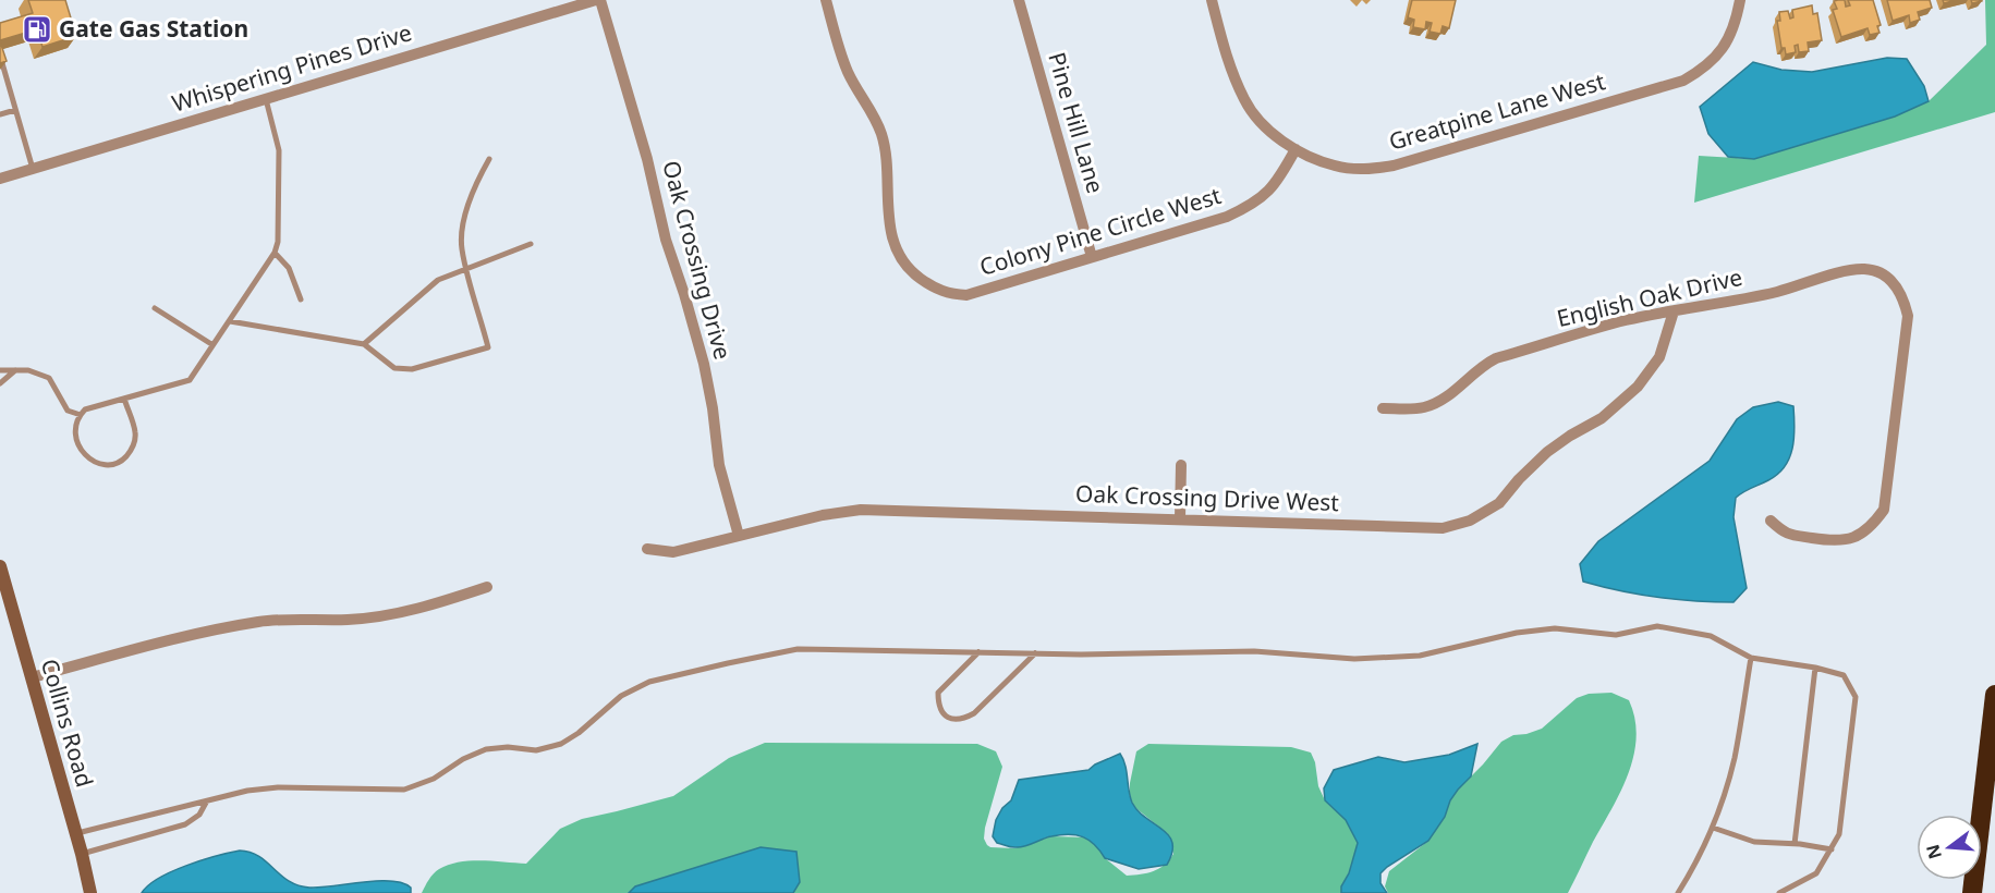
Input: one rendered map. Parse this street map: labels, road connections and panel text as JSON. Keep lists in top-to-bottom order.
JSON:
{
  "streets": {
    "street": [
      "Whispering Pines Drive",
      "Greatpine Lane West",
      "Pine Hill Lane",
      "Colony Pine Circle West",
      "Oak Crossing Drive",
      "English Oak Drive",
      "Oak Crossing Drive West",
      "Collins Road"
    ]
  },
  "crossings": [
    ["Whispering Pines Drive", "Oak Crossing Drive"],
    ["Greatpine Lane West", "Colony Pine Circle West"],
    ["Pine Hill Lane", "Colony Pine Circle West"],
    ["Oak Crossing Drive", "Oak Crossing Drive West"],
    ["English Oak Drive", "Oak Crossing Drive West"]
  ],
  "places": {
    "fuel station": ["Gate Gas Station"]
  },
  "north": "left"
}
